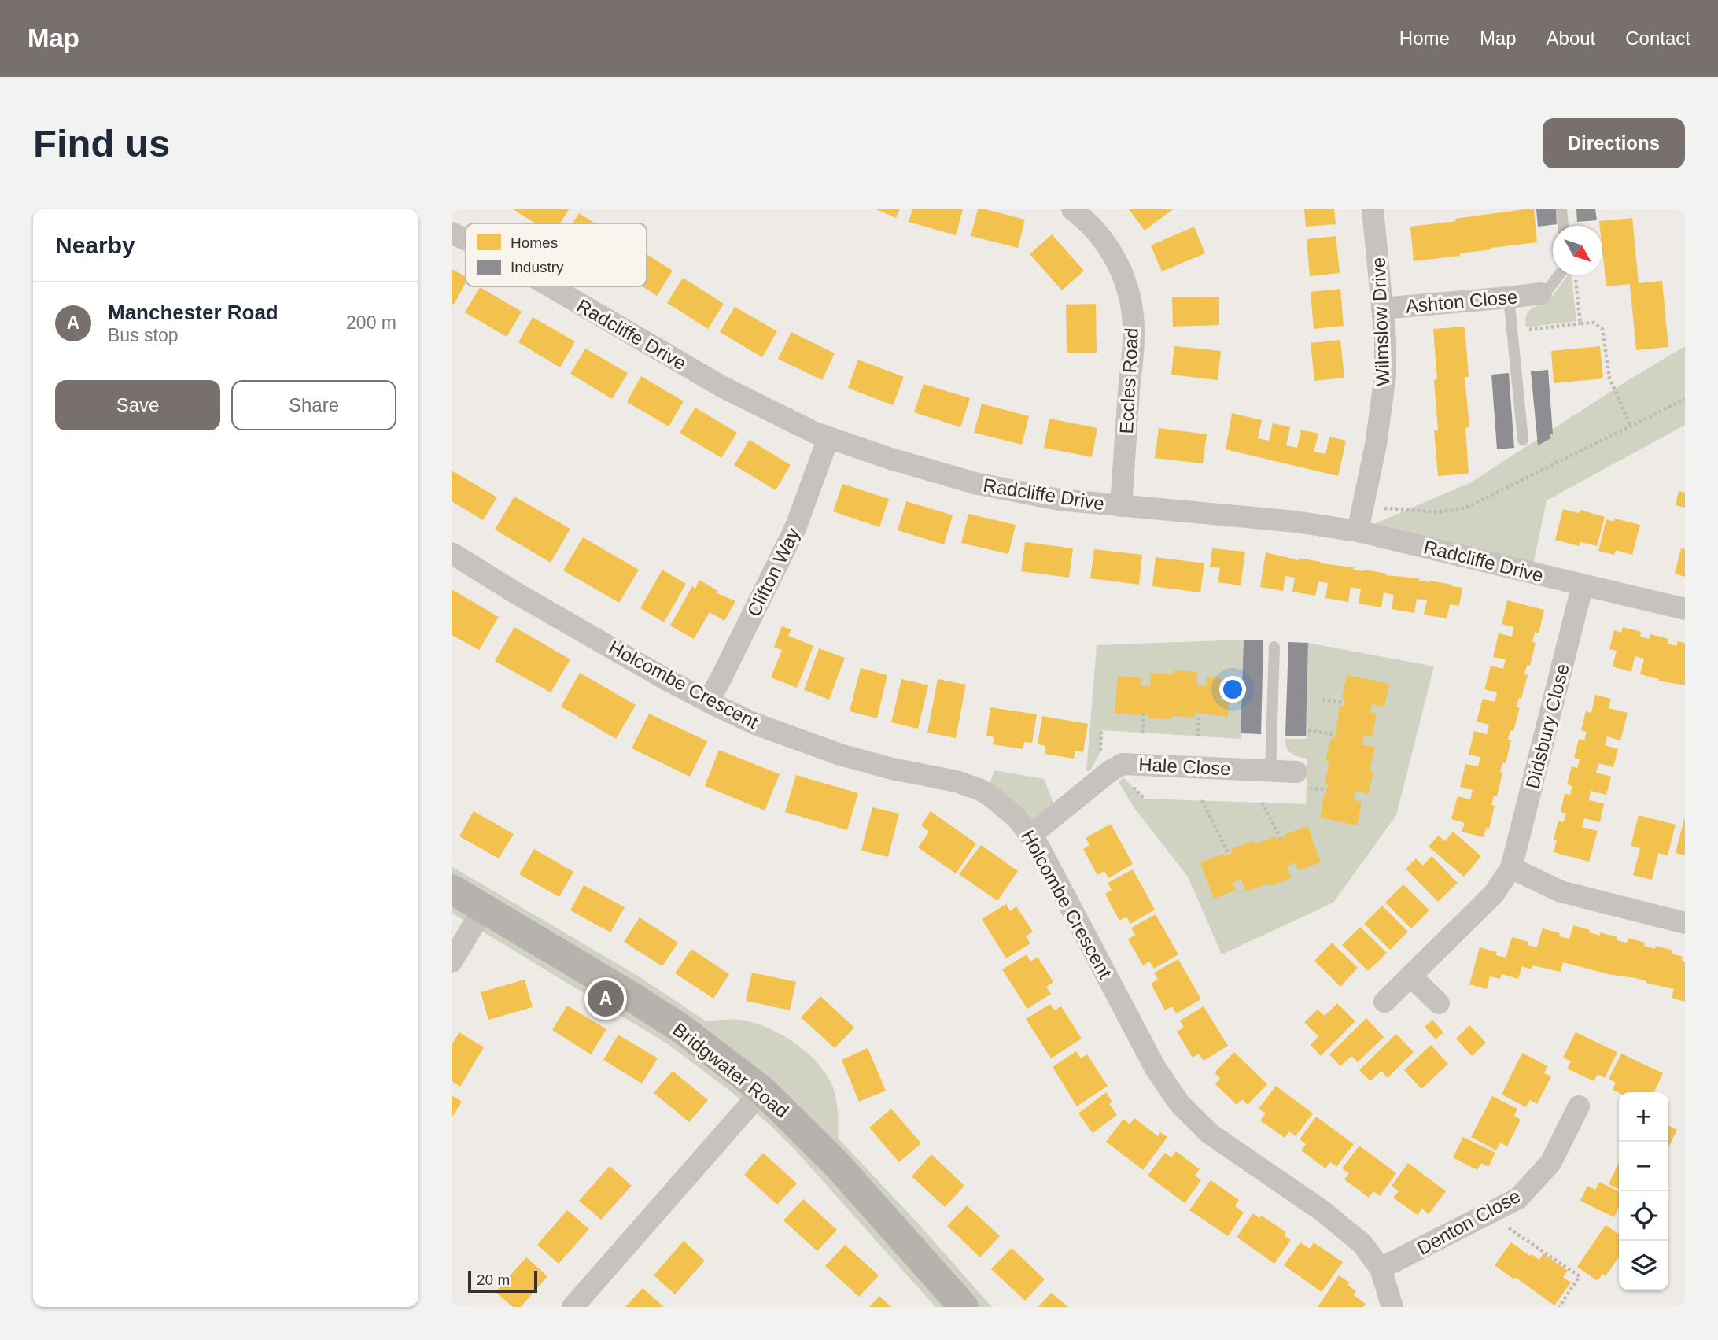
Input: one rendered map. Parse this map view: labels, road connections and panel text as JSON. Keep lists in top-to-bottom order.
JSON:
{
  "streets": {
    "street": [
      "Ashton Close",
      "Wilmslow Drive",
      "Radcliffe Drive",
      "Eccles Road",
      "Clifton Way",
      "Holcombe Crescent",
      "Didsbury Close",
      "Hale Close",
      "Bridgwater Road",
      "Denton Close"
    ]
  },
  "crossings": [
    ["Ashton Close", "Wilmslow Drive"],
    ["Wilmslow Drive", "Radcliffe Drive"],
    ["Radcliffe Drive", "Eccles Road"],
    ["Radcliffe Drive", "Clifton Way"],
    ["Radcliffe Drive", "Didsbury Close"],
    ["Clifton Way", "Holcombe Crescent"],
    ["Holcombe Crescent", "Hale Close"],
    ["Holcombe Crescent", "Denton Close"]
  ],
  "legend": ["Homes", "Industry"],
  "scale_bar": "20 m",
  "north": "bottom right",
  "page": {
    "header": "Map",
    "nav": [
      "Home",
      "Map",
      "About",
      "Contact"
    ],
    "buttons": [
      "Directions",
      ["Save", "Share"]
    ],
    "title": "Find us",
    "heading": "Nearby",
    "list": [
      {
        "mark": "A",
        "name": "Manchester Road",
        "note": "Bus stop",
        "value": "200 m"
      }
    ],
    "pins": "A",
    "map_buttons": ["+", "−"],
    "scale": "20 m"
  }
}
